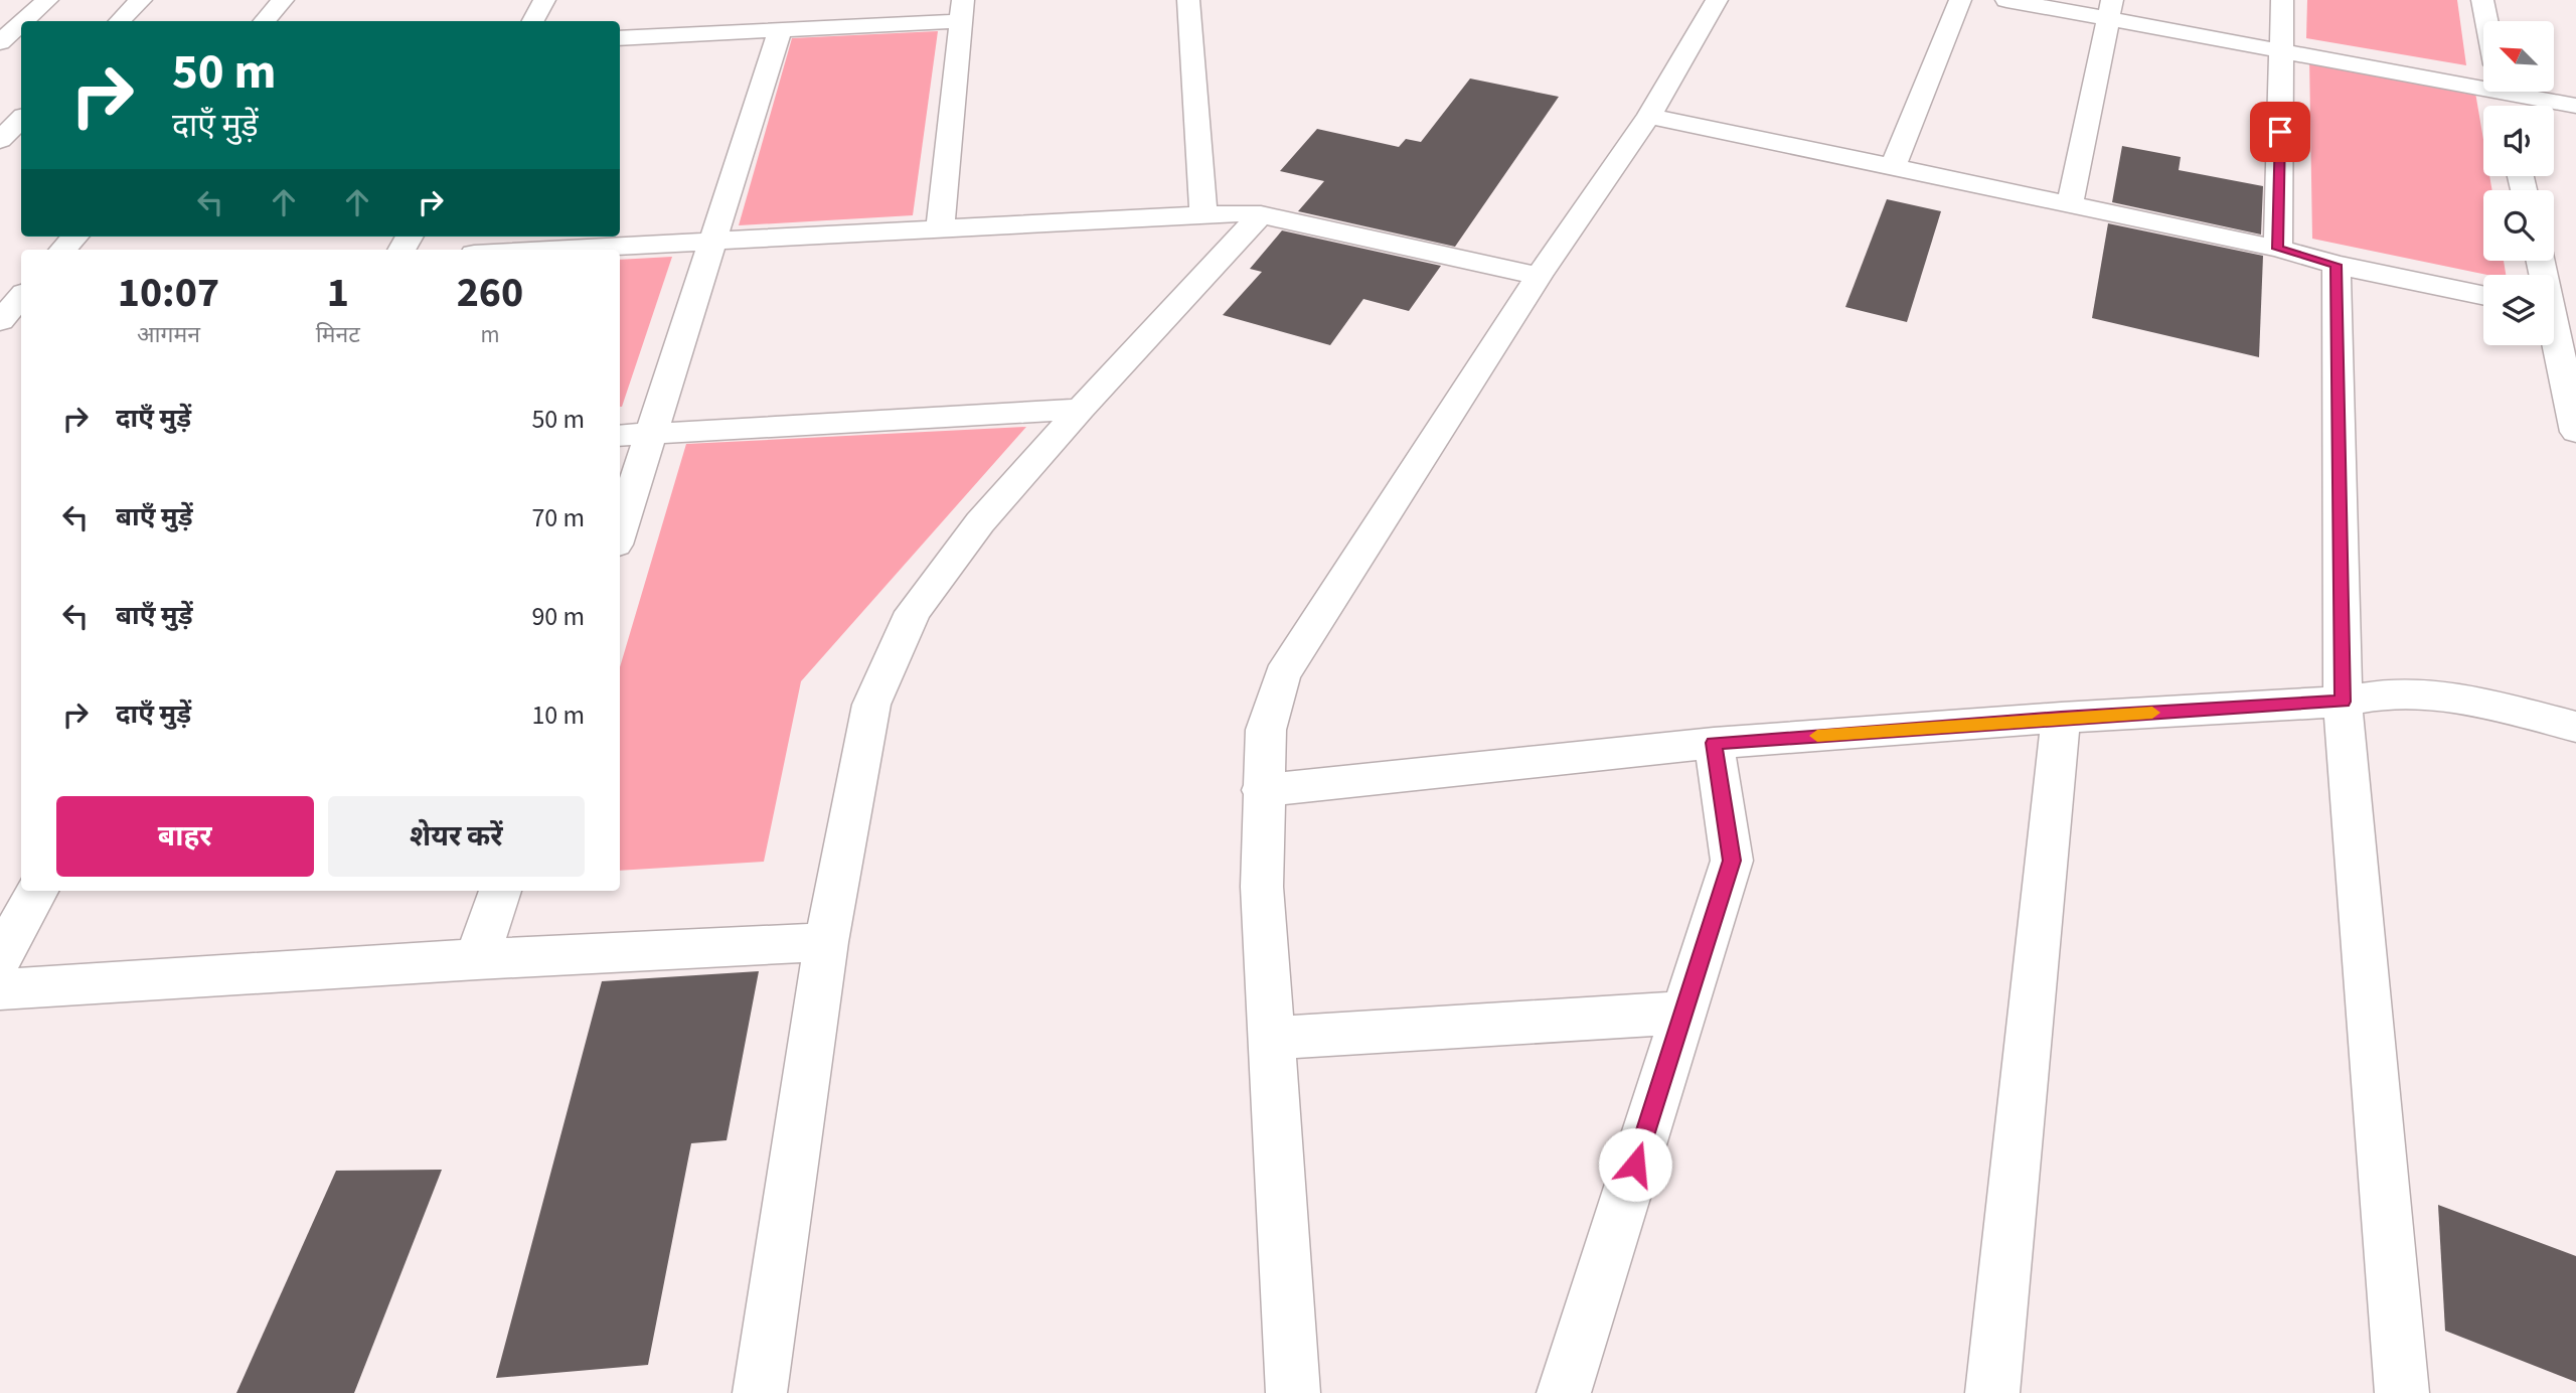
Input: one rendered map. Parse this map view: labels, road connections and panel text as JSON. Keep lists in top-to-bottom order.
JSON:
{
  "north": "top left",
  "page": {
    "turn": ["50 m", "दाएँ मुड़ें"],
    "eta": [
      "10:07",
      "आगमन",
      "1",
      "मिनट",
      "260",
      "m"
    ],
    "list": [
      {
        "name": "दाएँ मुड़ें",
        "value": "50 m"
      },
      {
        "name": "बाएँ मुड़ें",
        "value": "70 m"
      },
      {
        "name": "बाएँ मुड़ें",
        "value": "90 m"
      },
      {
        "name": "दाएँ मुड़ें",
        "value": "10 m"
      }
    ],
    "buttons": ["बाहर", "शेयर करें"]
  }
}
